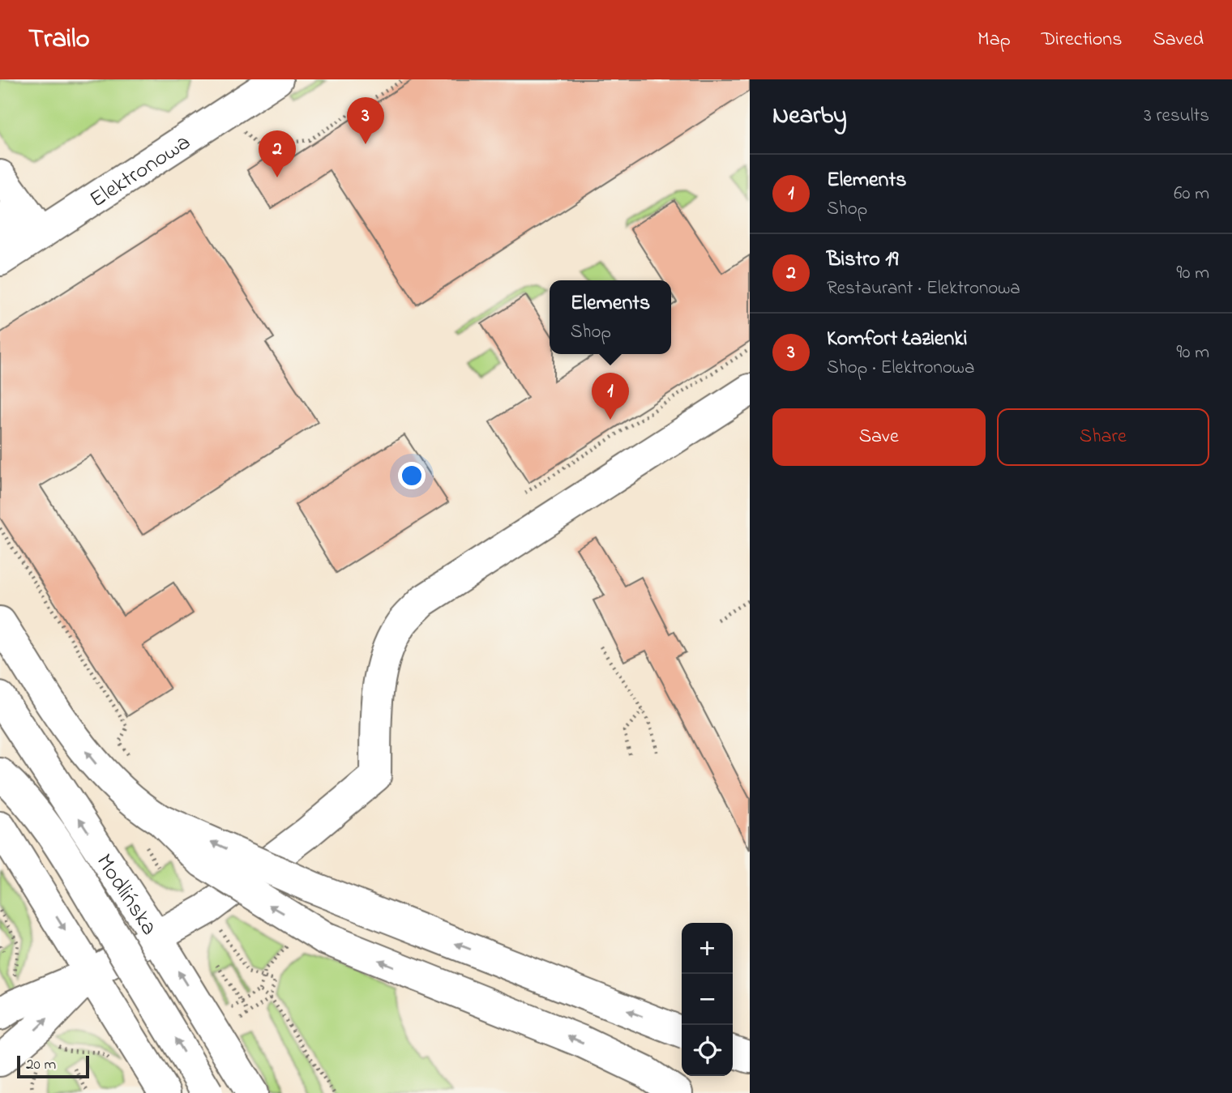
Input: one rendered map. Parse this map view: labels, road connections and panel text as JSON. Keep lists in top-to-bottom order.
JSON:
{
  "streets": {
    "main road": ["Elektronowa", "Modlińska"]
  },
  "scale_bar": "20 m",
  "page": {
    "header": "Trailo",
    "nav": ["Map", "Directions", "Saved"],
    "heading": ["Nearby", "3 results"],
    "pins": ["3", "2", "1"],
    "list": [
      {
        "mark": "1",
        "name": "Elements",
        "note": "Shop",
        "value": "60 m"
      },
      {
        "mark": "2",
        "name": "Bistro 19",
        "note": "Restaurant · Elektronowa",
        "value": "90 m"
      },
      {
        "mark": "3",
        "name": "Komfort Łazienki",
        "note": "Shop · Elektronowa",
        "value": "90 m"
      }
    ],
    "popup": ["Elements", "Shop"],
    "buttons": ["Save", "Share"],
    "map_buttons": ["+", "−"],
    "scale": "20 m"
  }
}
